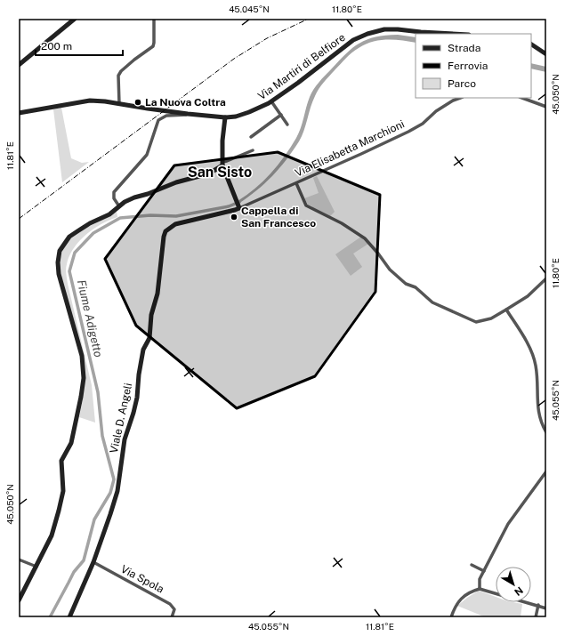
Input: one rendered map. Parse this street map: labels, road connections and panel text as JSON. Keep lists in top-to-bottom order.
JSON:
{
  "streets": {
    "street": [
      "Via Martiri di Belfiore",
      "Via Elisabetta Marchioni",
      "Viale D. Angeli",
      "Via Spola"
    ]
  },
  "crossings": [
    ["Via Elisabetta Marchioni", "Viale D. Angeli"],
    ["Viale D. Angeli", "Via Spola"]
  ],
  "districts": ["San Sisto"],
  "water": ["Fiume Adigetto"],
  "places": ["La Nuova Coltra", "Cappella di San Francesco"],
  "legend": ["Strada", "Ferrovia", "Parco"],
  "scale_bar": "200 m",
  "north": "bottom right",
  "coordinates": [
    "45.045°N",
    "11.80°E",
    "45.050°N",
    "11.81°E",
    "45.055°N"
  ]
}
